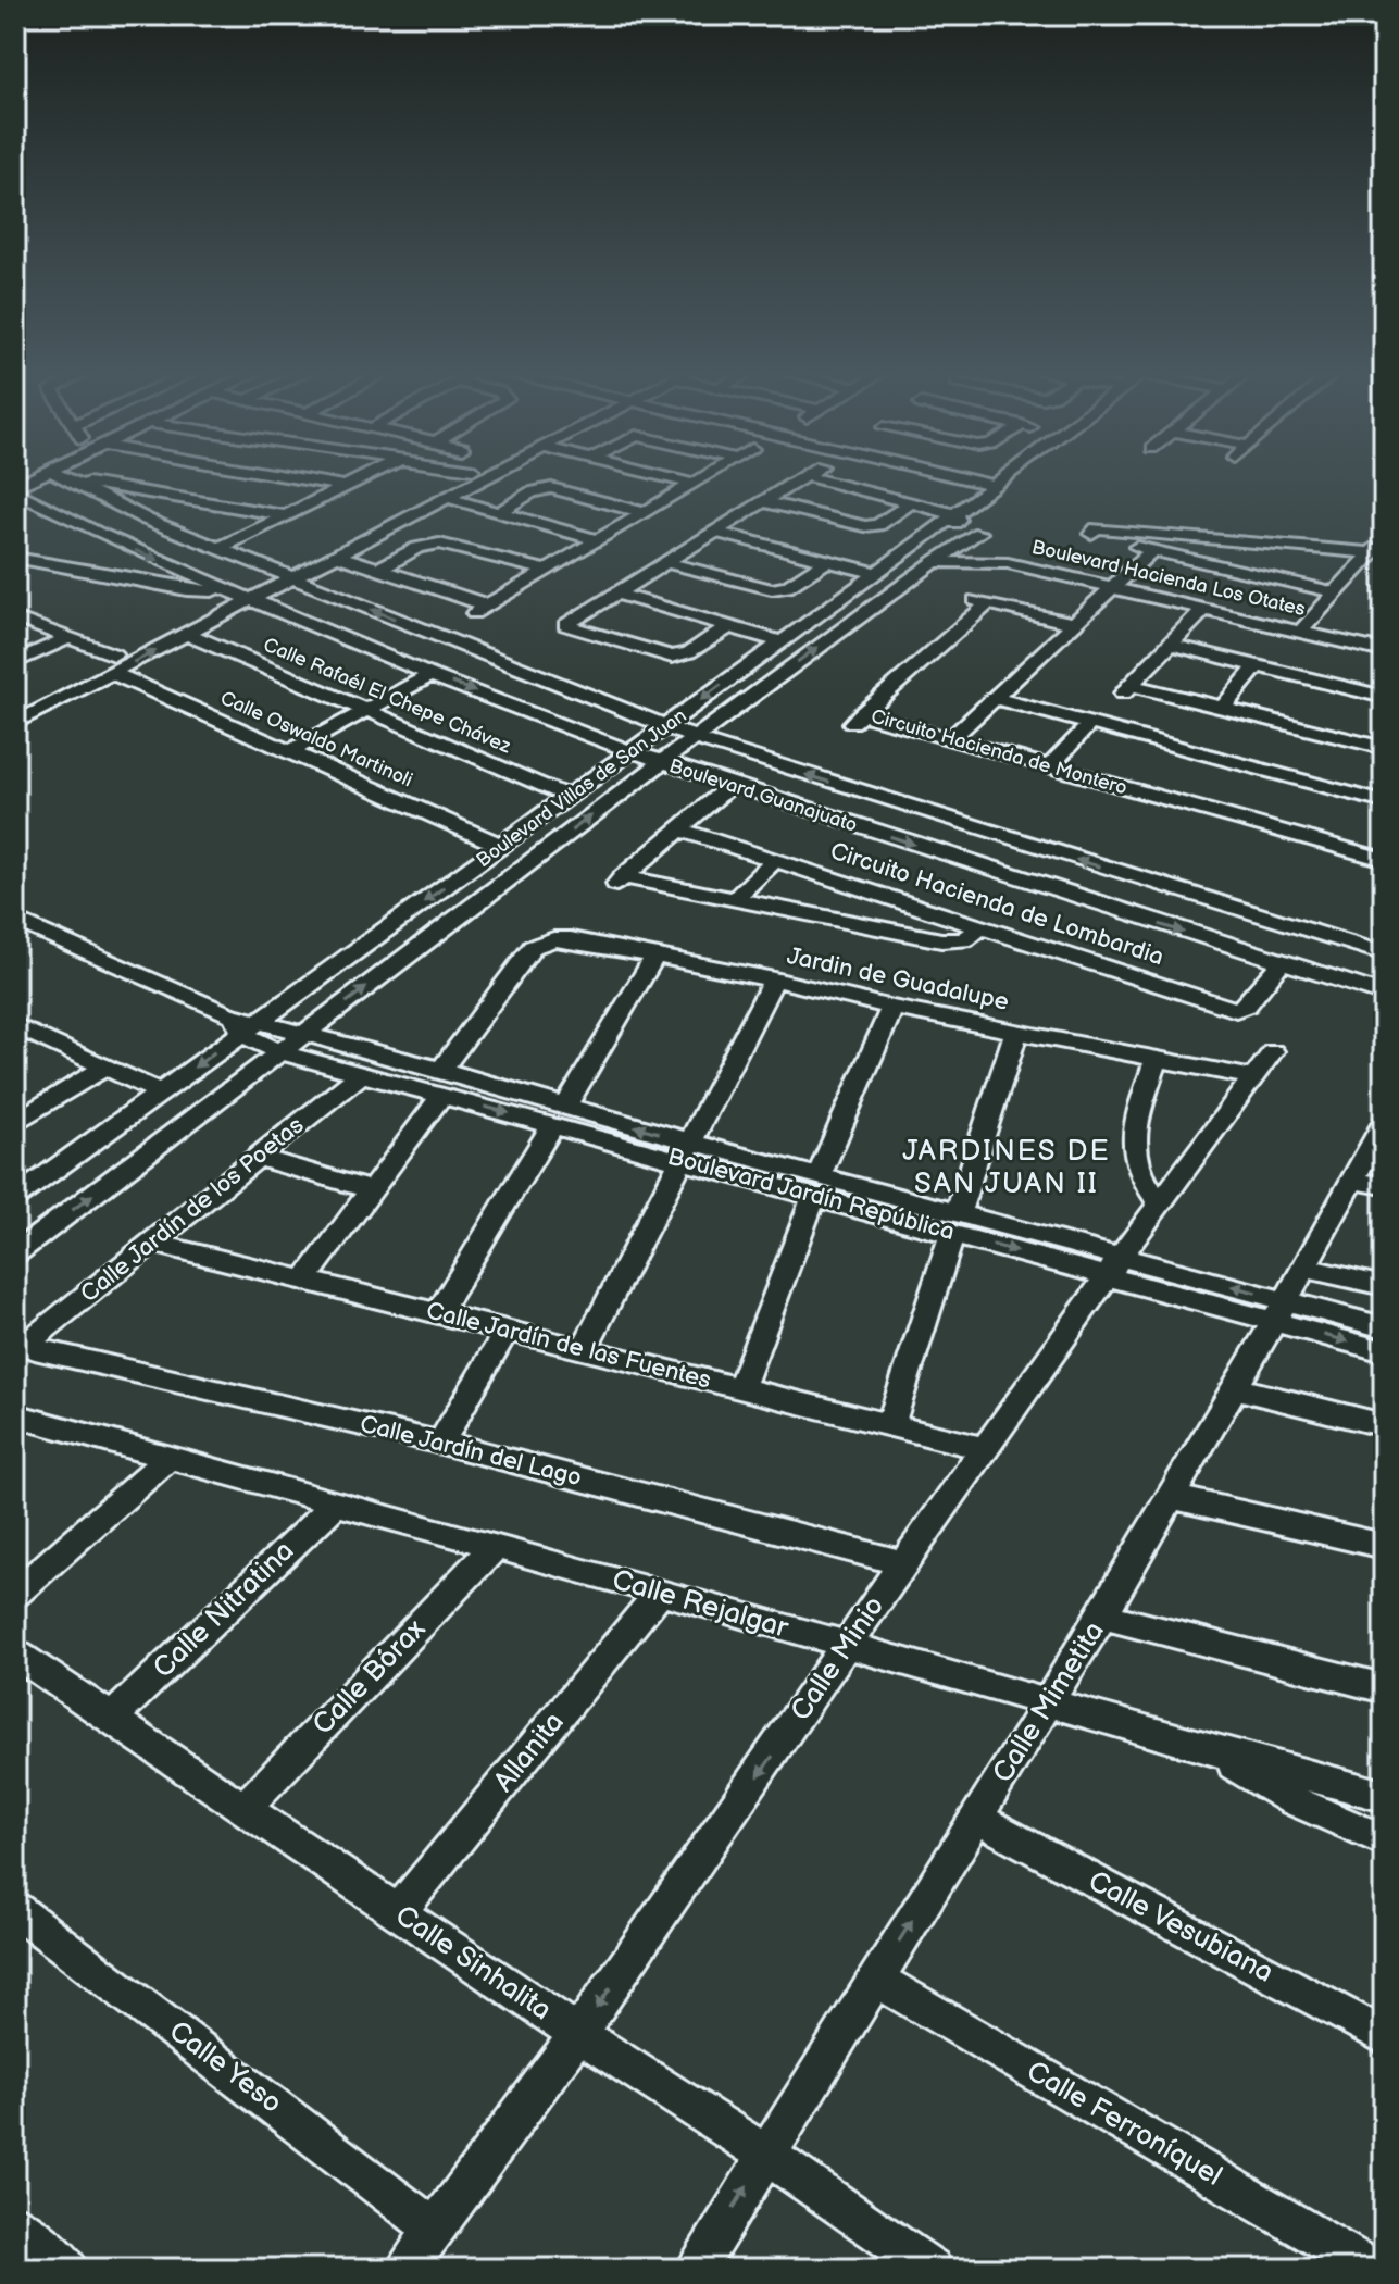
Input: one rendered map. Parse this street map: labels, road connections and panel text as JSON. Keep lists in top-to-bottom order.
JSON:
{
  "streets": {
    "street": [
      "Boulevard Hacienda Los Otates",
      "Calle Rafaél El Chepe Chávez",
      "Calle Oswaldo Martinoli",
      "Circuito Hacienda de Montero",
      "Boulevard Villas de San Juan",
      "Boulevard Guanajuato",
      "Circuito Hacienda de Lombardia",
      "Jardin de Guadalupe",
      "Boulevard Jardín República",
      "Calle Jardín de los Poetas",
      "Calle Jardín de las Fuentes",
      "Calle Jardín del Lago",
      "Calle Rejalgar",
      "Calle Nitratina",
      "Calle Minio",
      "Calle Bórax",
      "Calle Mimetita",
      "Allanita",
      "Calle Vesubiana",
      "Calle Sinhalita",
      "Calle Yeso",
      "Calle Ferroníquel"
    ]
  },
  "crossings": [
    ["Boulevard Hacienda Los Otates", "Boulevard Villas de San Juan"],
    ["Calle Rafaél El Chepe Chávez", "Boulevard Villas de San Juan"],
    ["Calle Oswaldo Martinoli", "Boulevard Villas de San Juan"],
    ["Boulevard Villas de San Juan", "Boulevard Guanajuato"],
    ["Boulevard Villas de San Juan", "Boulevard Jardín República"],
    ["Boulevard Guanajuato", "Circuito Hacienda de Lombardia"],
    ["Jardin de Guadalupe", "Boulevard Jardín República"],
    ["Jardin de Guadalupe", "Calle Minio"],
    ["Boulevard Jardín República", "Calle Jardín de los Poetas"],
    ["Boulevard Jardín República", "Calle Minio"],
    ["Boulevard Jardín República", "Calle Mimetita"],
    ["Calle Jardín de los Poetas", "Calle Jardín de las Fuentes"],
    ["Calle Jardín de los Poetas", "Calle Jardín del Lago"],
    ["Calle Jardín de las Fuentes", "Calle Minio"],
    ["Calle Jardín del Lago", "Calle Minio"],
    ["Calle Rejalgar", "Calle Nitratina"],
    ["Calle Rejalgar", "Calle Minio"],
    ["Calle Rejalgar", "Calle Bórax"],
    ["Calle Rejalgar", "Calle Mimetita"],
    ["Calle Rejalgar", "Allanita"],
    ["Calle Nitratina", "Calle Sinhalita"],
    ["Calle Minio", "Calle Sinhalita"],
    ["Calle Minio", "Calle Yeso"],
    ["Calle Bórax", "Calle Sinhalita"],
    ["Calle Mimetita", "Calle Vesubiana"],
    ["Calle Mimetita", "Calle Sinhalita"],
    ["Calle Mimetita", "Calle Ferroníquel"],
    ["Allanita", "Calle Sinhalita"]
  ],
  "districts": ["JARDINES DE SAN JUAN II"]
}
